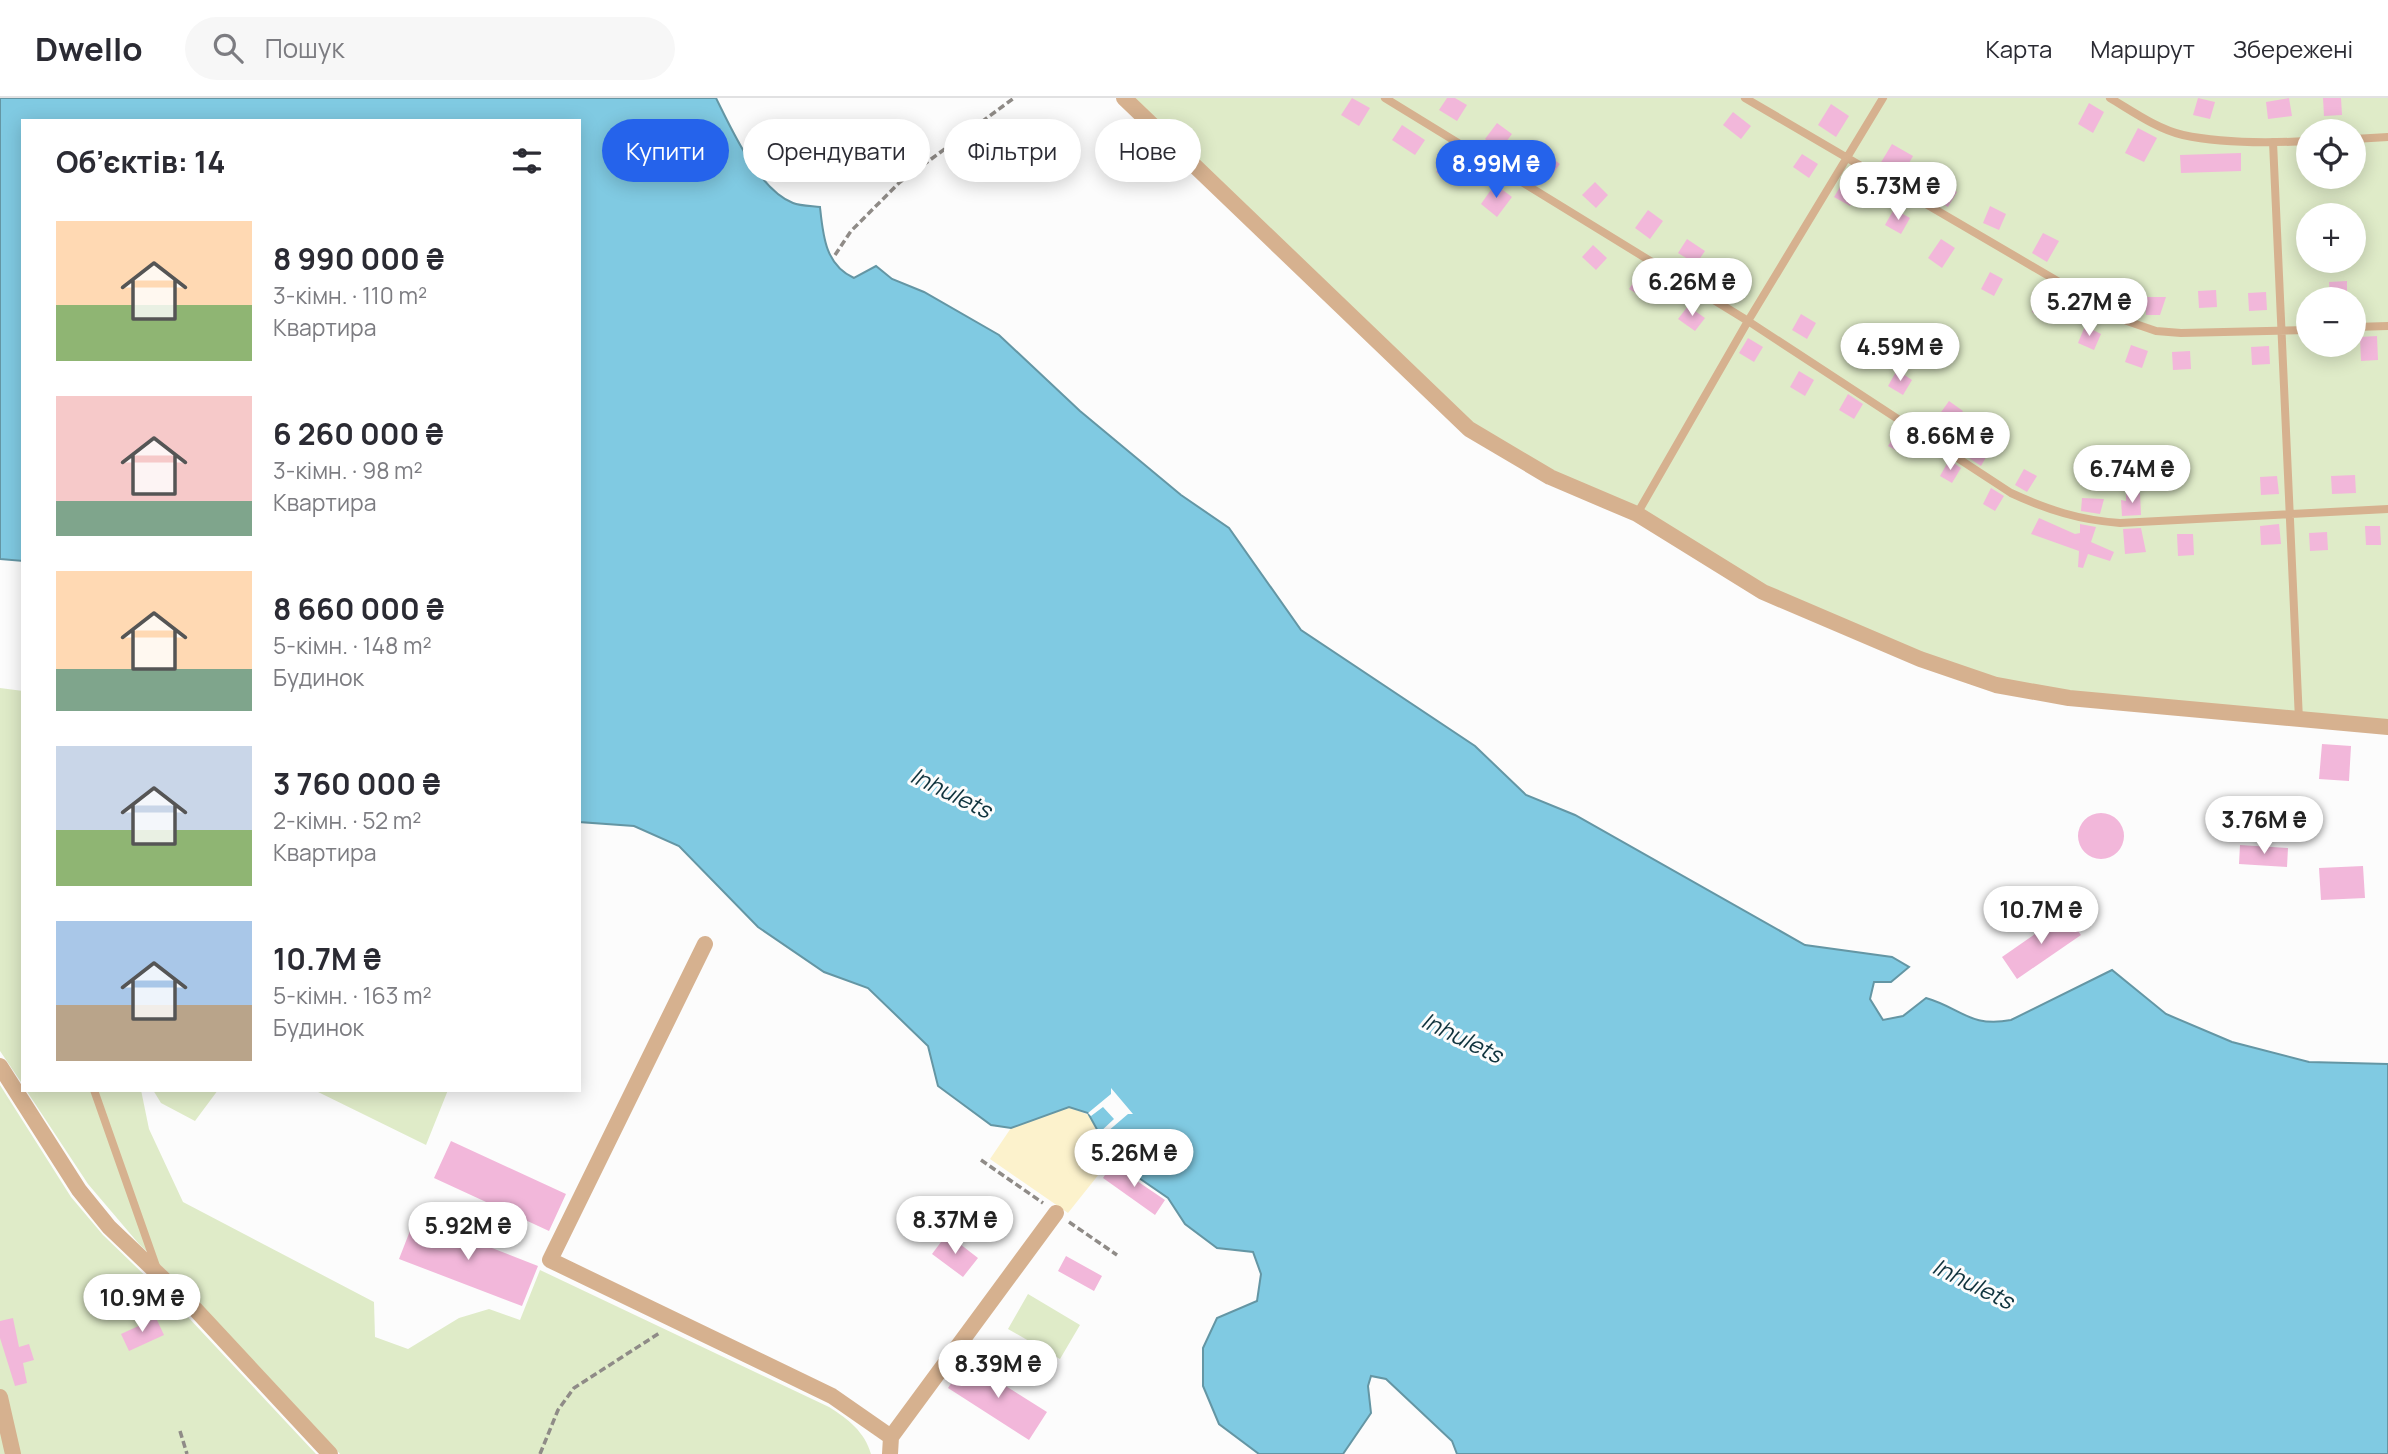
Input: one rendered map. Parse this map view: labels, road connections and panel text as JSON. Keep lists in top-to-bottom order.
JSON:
{
  "water": ["Inhulets"],
  "page": {
    "header": "Dwello",
    "search": "Пошук",
    "nav": ["Карта", "Маршрут", "Збережені"],
    "map_buttons": ["+", "−"],
    "chip": [
      "Купити",
      "Орендувати",
      "Фільтри",
      "Нове"
    ],
    "heading": "Об’єктів: 14",
    "price": [
      "8.99M ₴",
      "5.73M ₴",
      "6.26M ₴",
      "5.27M ₴",
      "4.59M ₴",
      "8.66M ₴",
      "6.74M ₴",
      "3.76M ₴",
      "10.7M ₴",
      "5.26M ₴",
      "8.37M ₴",
      "5.92M ₴",
      "10.9M ₴",
      "8.39M ₴"
    ],
    "list": [
      {
        "name": "8 990 000 ₴",
        "note": "3-кімн. · 110 m² · Квартира"
      },
      {
        "name": "6 260 000 ₴",
        "note": "3-кімн. · 98 m² · Квартира"
      },
      {
        "name": "8 660 000 ₴",
        "note": "5-кімн. · 148 m² · Будинок"
      },
      {
        "name": "3 760 000 ₴",
        "note": "2-кімн. · 52 m² · Квартира"
      },
      {
        "name": "10.7M ₴",
        "note": "5-кімн. · 163 m² · Будинок"
      }
    ]
  }
}
